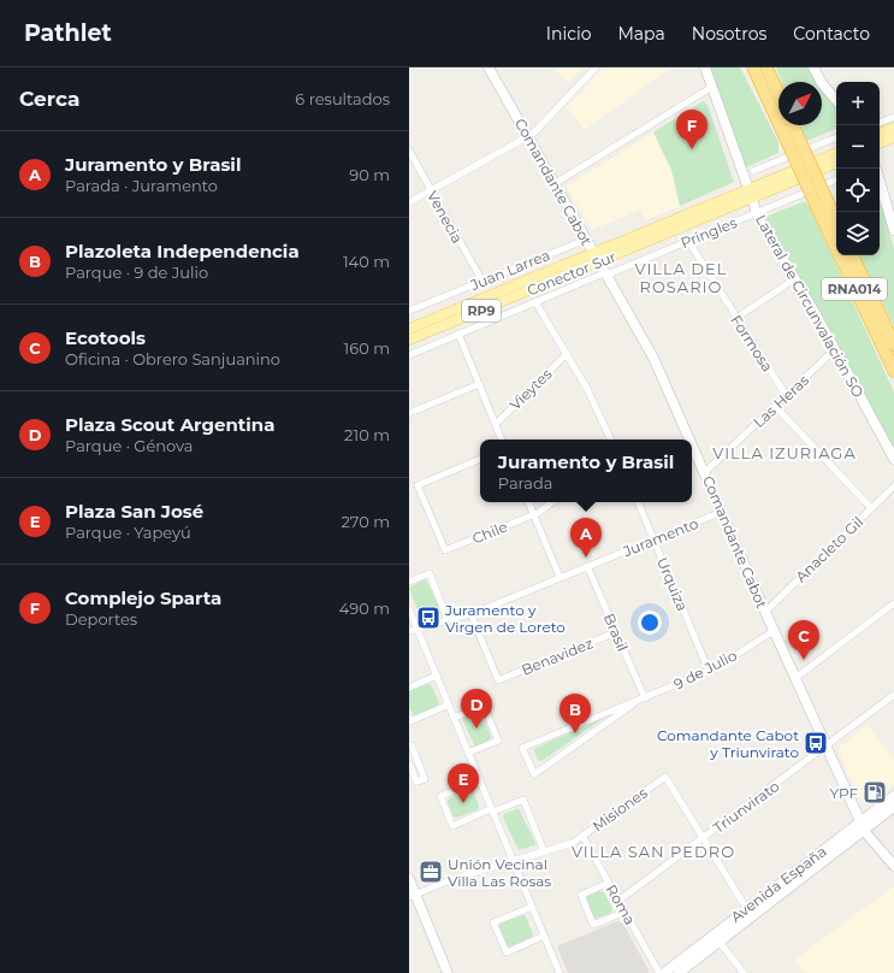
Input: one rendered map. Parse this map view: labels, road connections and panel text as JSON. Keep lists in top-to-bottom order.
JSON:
{
  "streets": {
    "highway": ["RNA014"],
    "main road": [
      "Comandante Cabot",
      "Conector Sur",
      "Lateral de Circunvalación SO",
      "RP9",
      "Avenida España"
    ],
    "street": [
      "Venecia",
      "Pringles",
      "Juan Larrea",
      "Formosa",
      "Vieytes",
      "Las Heras",
      "Chile",
      "Juramento",
      "Anacleto Gil",
      "Urquiza",
      "Brasil",
      "Benavidez",
      "9 de Julio",
      "Triunvirato",
      "Misiones",
      "Roma"
    ]
  },
  "crossings": [
    ["Comandante Cabot", "Pringles"],
    ["Comandante Cabot", "Juan Larrea"],
    ["Comandante Cabot", "Conector Sur"],
    ["Comandante Cabot", "Las Heras"],
    ["Comandante Cabot", "Juramento"],
    ["Comandante Cabot", "Anacleto Gil"],
    ["Comandante Cabot", "9 de Julio"],
    ["Comandante Cabot", "Triunvirato"],
    ["Comandante Cabot", "Avenida España"],
    ["Venecia", "Juan Larrea"],
    ["Pringles", "Lateral de Circunvalación SO"],
    ["Pringles", "Formosa"],
    ["Conector Sur", "Lateral de Circunvalación SO"],
    ["Lateral de Circunvalación SO", "Las Heras"],
    ["Formosa", "Las Heras"],
    ["Juramento", "Urquiza"],
    ["Juramento", "Brasil"],
    ["Juramento", "Benavidez"],
    ["Urquiza", "9 de Julio"],
    ["Brasil", "Benavidez"],
    ["Brasil", "9 de Julio"],
    ["Triunvirato", "Misiones"],
    ["Triunvirato", "Roma"],
    ["Misiones", "Roma"]
  ],
  "districts": ["VILLA DEL ROSARIO", "VILLA IZURIAGA", "VILLA SAN PEDRO"],
  "places": {
    "bus stop": ["Juramento y Virgen de Loreto", "Comandante Cabot y Triunvirato"],
    "fuel station": ["YPF"],
    "office": ["Unión Vecinal Villa Las Rosas"]
  },
  "north": "top right",
  "page": {
    "header": "Pathlet",
    "nav": [
      "Inicio",
      "Mapa",
      "Nosotros",
      "Contacto"
    ],
    "heading": ["Cerca", "6 resultados"],
    "map_buttons": ["+", "−"],
    "pins": [
      "F",
      "A",
      "C",
      "D",
      "B",
      "E"
    ],
    "list": [
      {
        "mark": "A",
        "name": "Juramento y Brasil",
        "note": "Parada · Juramento",
        "value": "90 m"
      },
      {
        "mark": "B",
        "name": "Plazoleta Independencia",
        "note": "Parque · 9 de Julio",
        "value": "140 m"
      },
      {
        "mark": "C",
        "name": "Ecotools",
        "note": "Oficina · Obrero Sanjuanino",
        "value": "160 m"
      },
      {
        "mark": "D",
        "name": "Plaza Scout Argentina",
        "note": "Parque · Génova",
        "value": "210 m"
      },
      {
        "mark": "E",
        "name": "Plaza San José",
        "note": "Parque · Yapeyú",
        "value": "270 m"
      },
      {
        "mark": "F",
        "name": "Complejo Sparta",
        "note": "Deportes",
        "value": "490 m"
      }
    ],
    "popup": ["Juramento y Brasil", "Parada"]
  }
}
